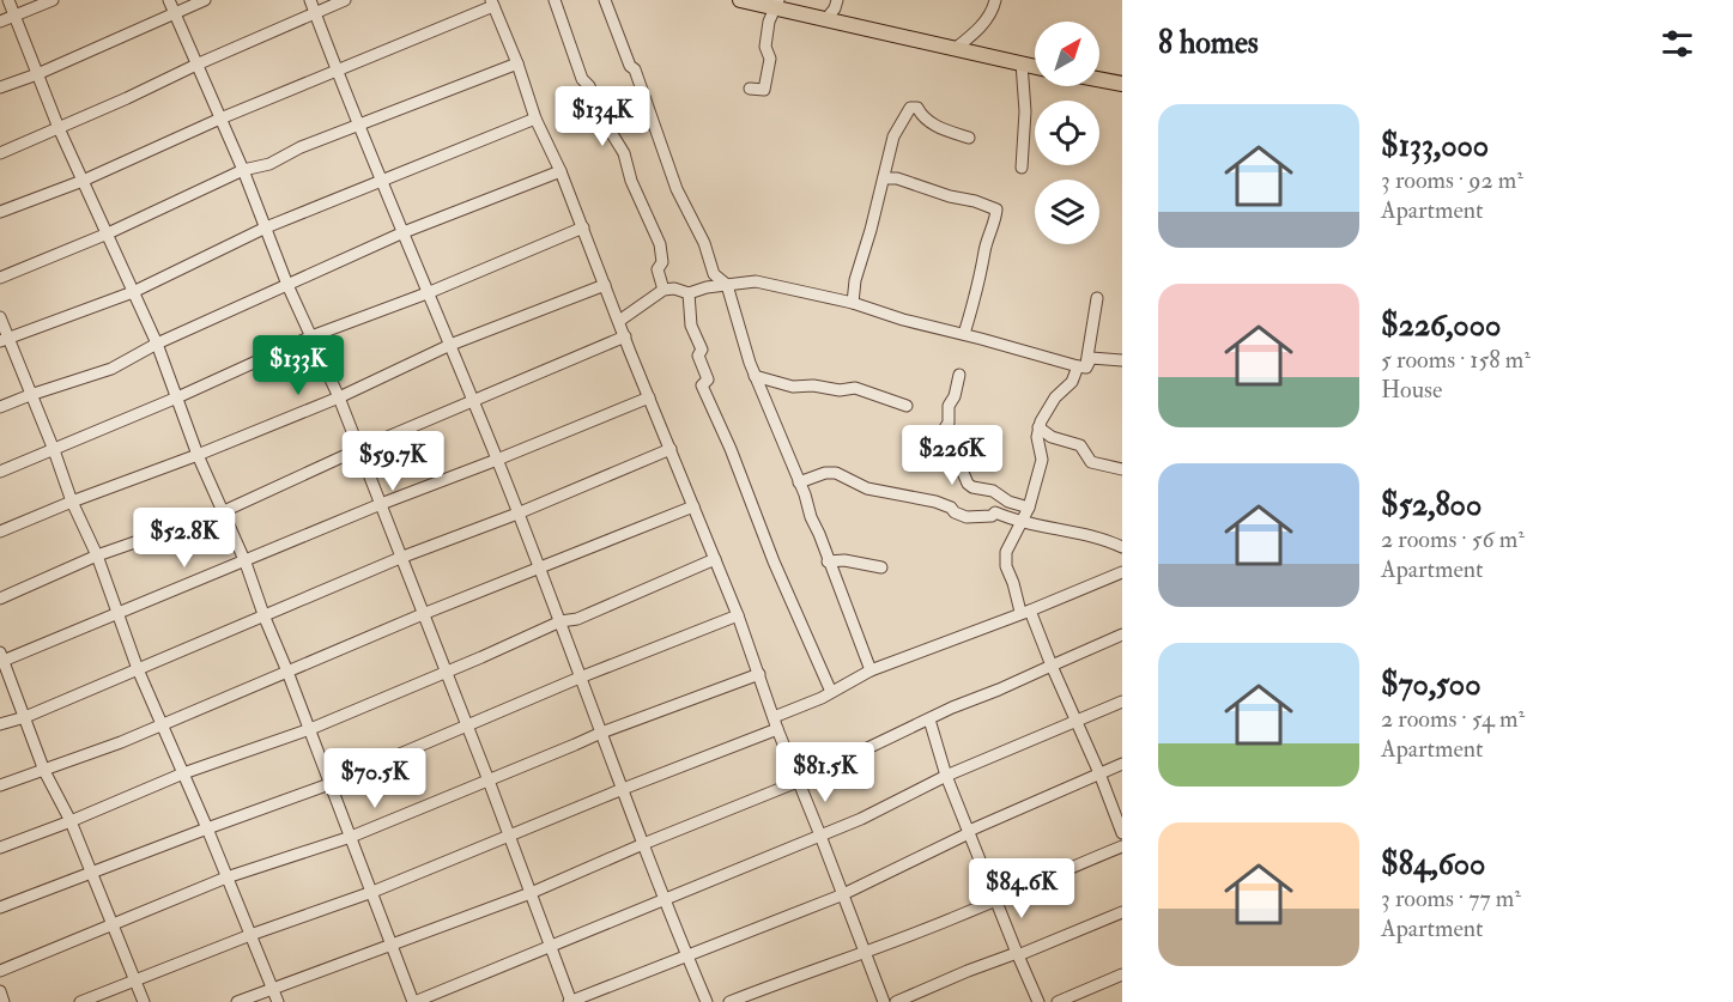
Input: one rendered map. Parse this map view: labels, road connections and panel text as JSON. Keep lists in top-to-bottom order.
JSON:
{
  "north": "top right",
  "page": {
    "heading": "8 homes",
    "price": [
      "$134K",
      "$133K",
      "$226K",
      "$59.7K",
      "$52.8K",
      "$81.5K",
      "$70.5K",
      "$84.6K"
    ],
    "list": [
      {
        "name": "$133,000",
        "note": "3 rooms · 92 m² · Apartment"
      },
      {
        "name": "$226,000",
        "note": "5 rooms · 158 m² · House"
      },
      {
        "name": "$52,800",
        "note": "2 rooms · 56 m² · Apartment"
      },
      {
        "name": "$70,500",
        "note": "2 rooms · 54 m² · Apartment"
      },
      {
        "name": "$84,600",
        "note": "3 rooms · 77 m² · Apartment"
      }
    ]
  }
}
